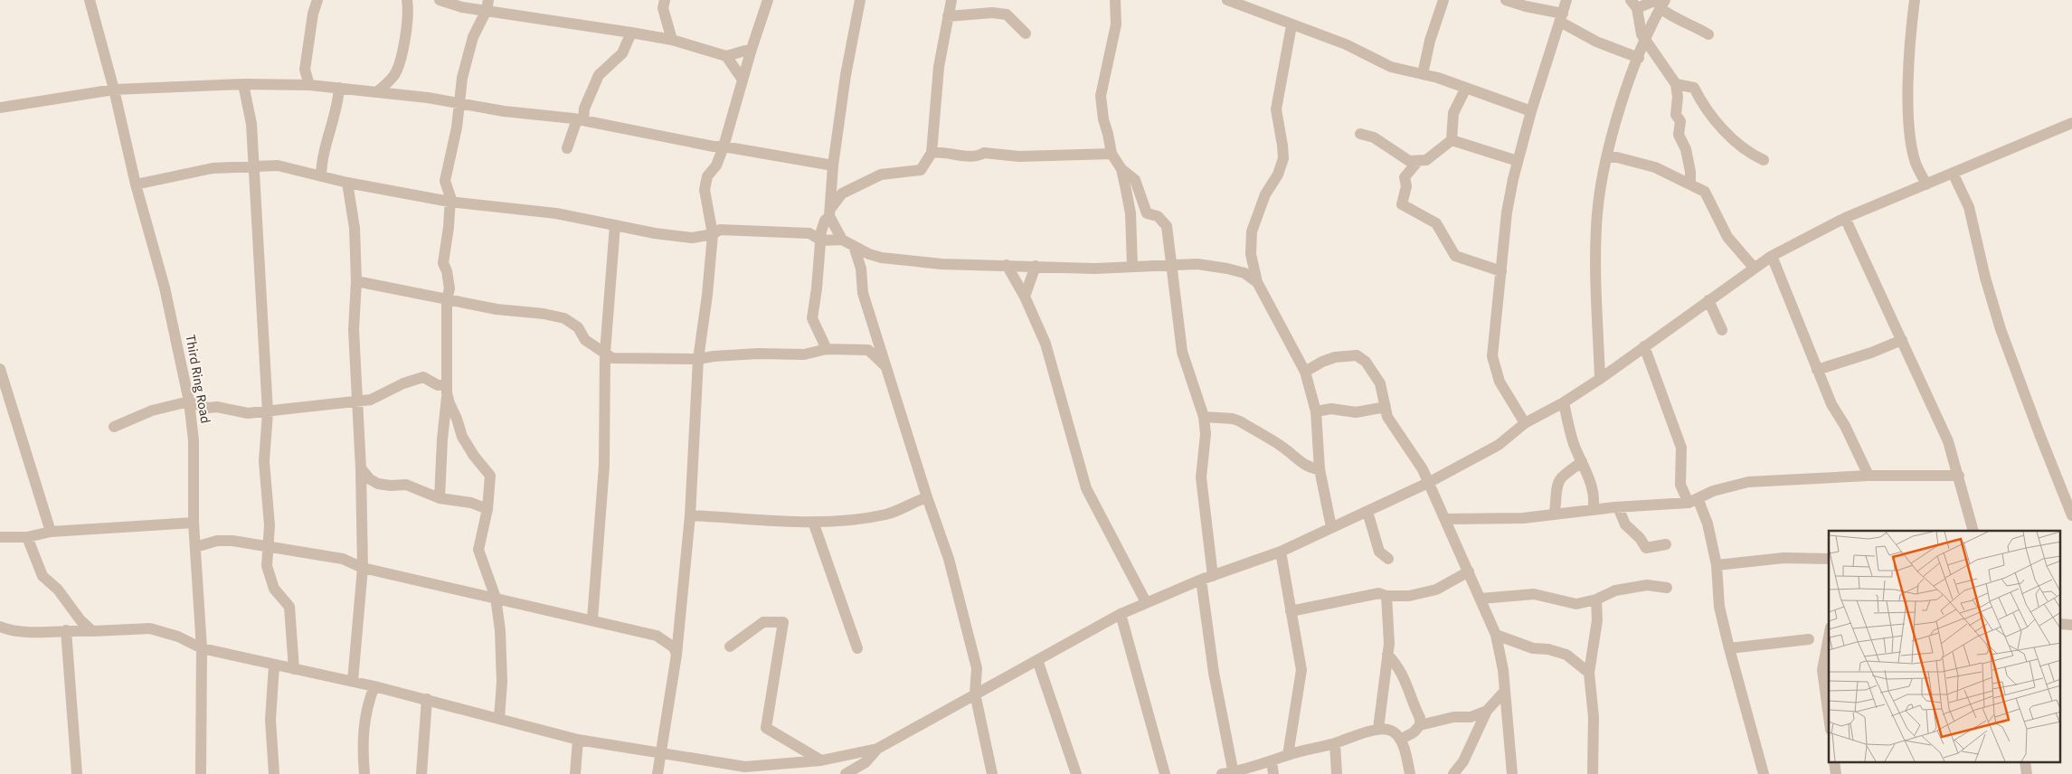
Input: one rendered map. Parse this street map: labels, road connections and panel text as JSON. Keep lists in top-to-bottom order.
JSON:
{
  "streets": {
    "street": ["Third Ring Road"]
  }
}
